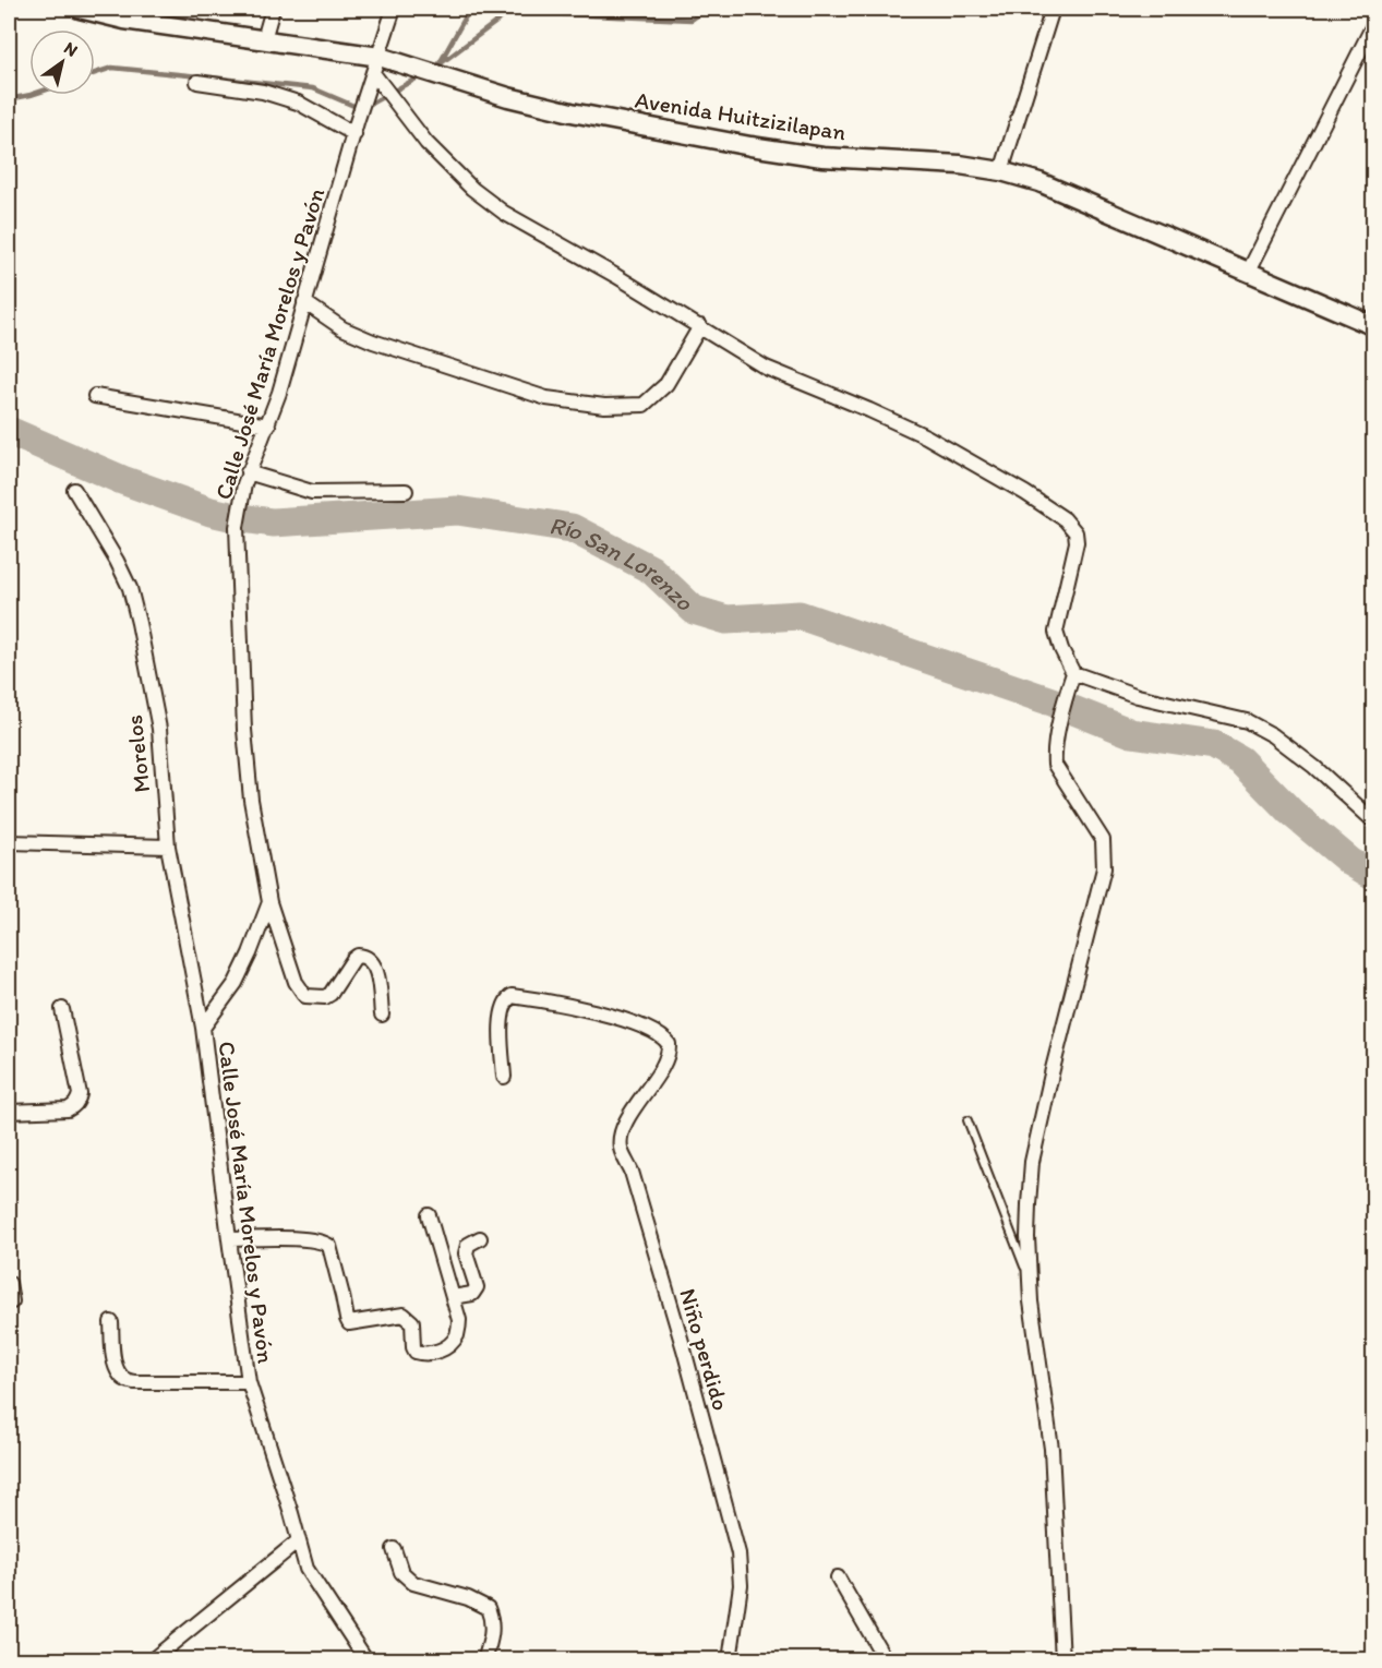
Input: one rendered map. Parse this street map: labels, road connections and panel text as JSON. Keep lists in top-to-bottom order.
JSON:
{
  "streets": {
    "street": [
      "Avenida Huitzizilapan",
      "Calle José María Morelos y Pavón",
      "Morelos",
      "Niño perdido"
    ]
  },
  "crossings": [
    ["Avenida Huitzizilapan", "Calle José María Morelos y Pavón"],
    ["Calle José María Morelos y Pavón", "Morelos"]
  ],
  "water": ["Río San Lorenzo"],
  "north": "top right"
}
